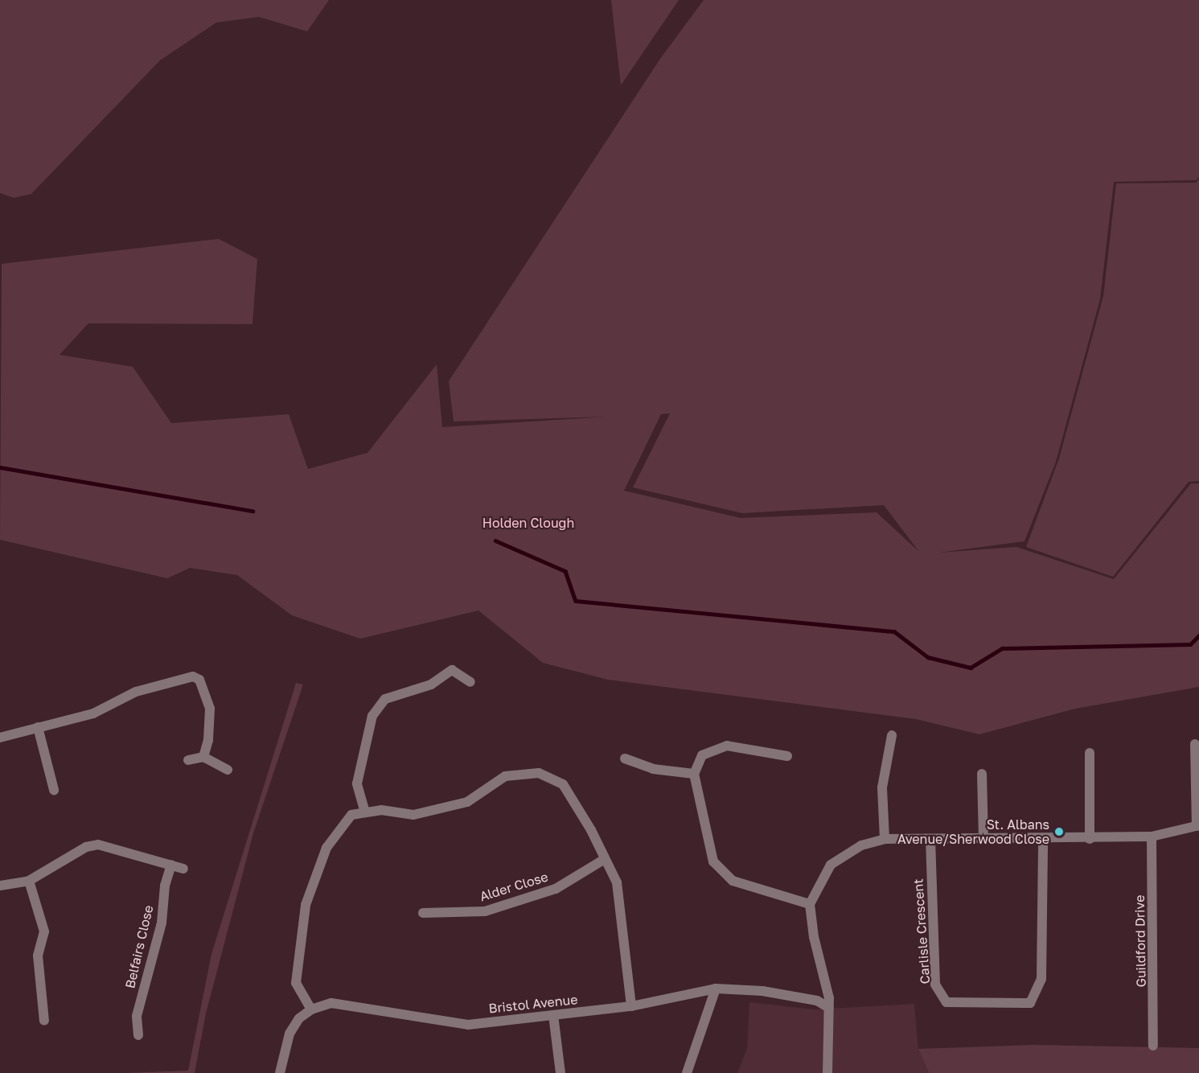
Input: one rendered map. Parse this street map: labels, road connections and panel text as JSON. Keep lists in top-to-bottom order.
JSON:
{
  "streets": {
    "street": [
      "Alder Close",
      "Carlisle Crescent",
      "Guildford Drive",
      "Belfairs Close",
      "Bristol Avenue"
    ]
  },
  "parks": ["Holden Clough"],
  "places": ["St. Albans Avenue/Sherwood Close"]
}
